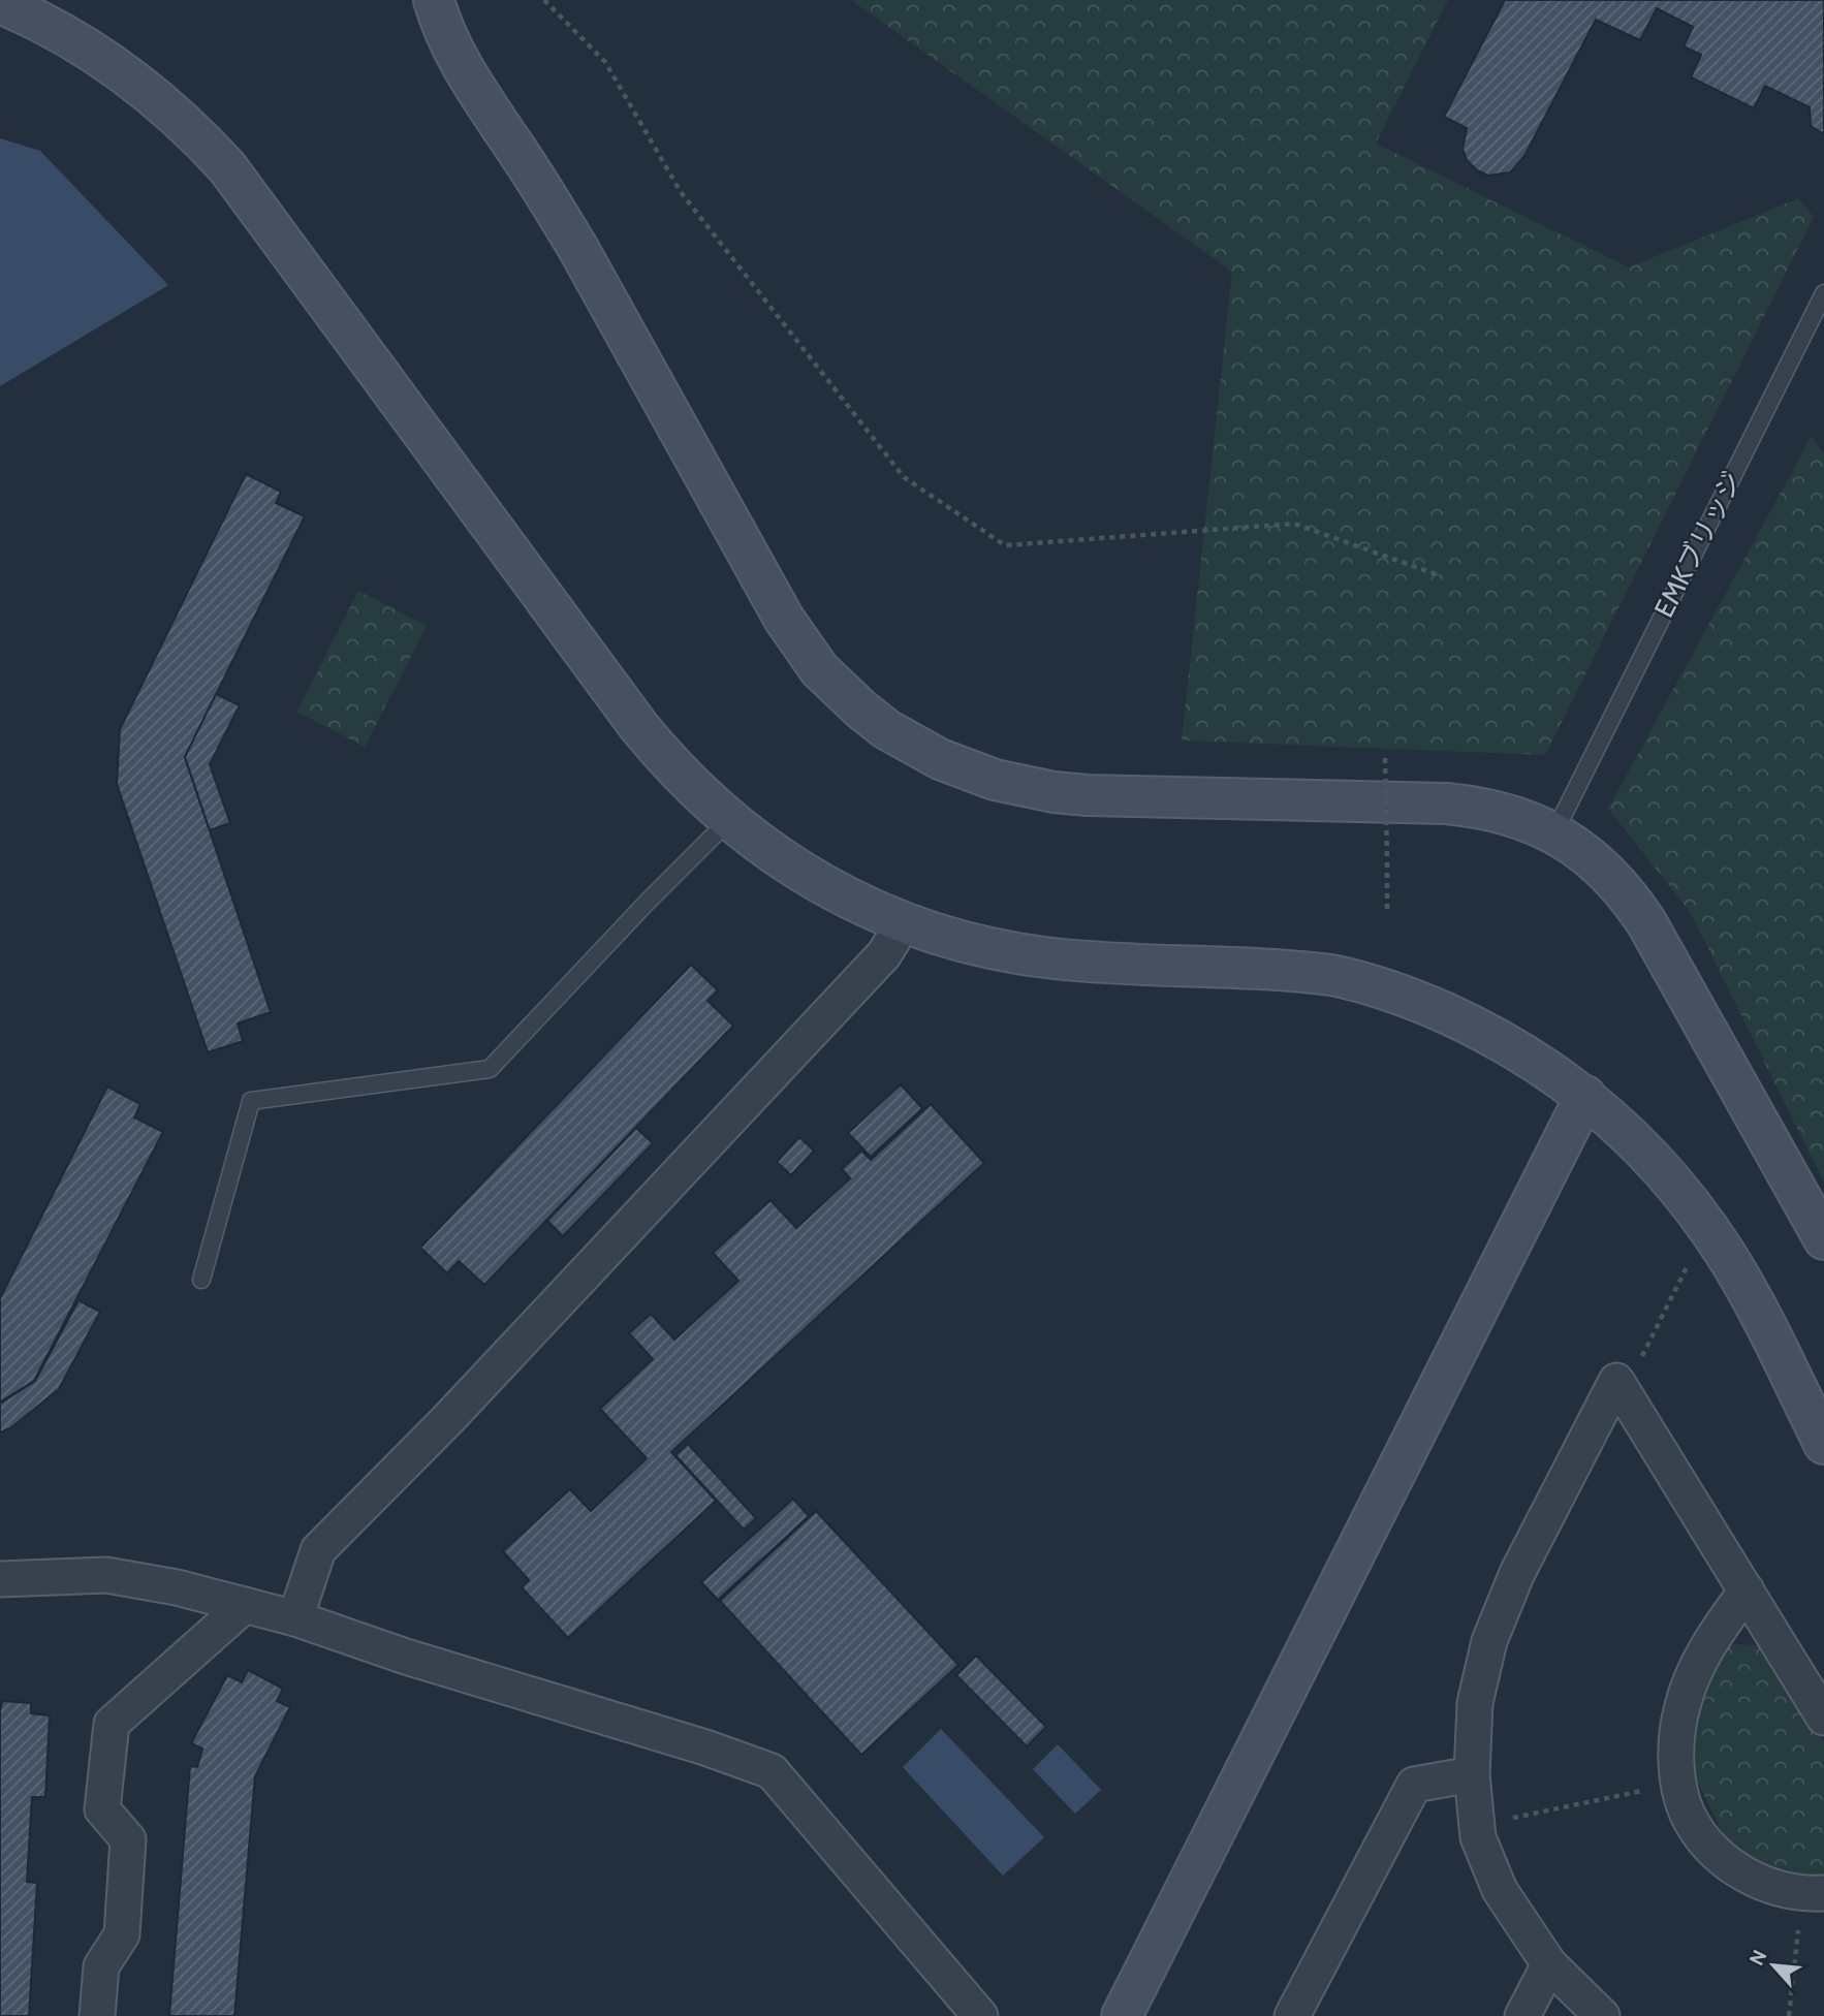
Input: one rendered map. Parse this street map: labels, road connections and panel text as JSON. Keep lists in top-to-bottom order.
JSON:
{
  "streets": {
    "lane": ["EMKブリッジ"]
  },
  "north": "top left"
}
